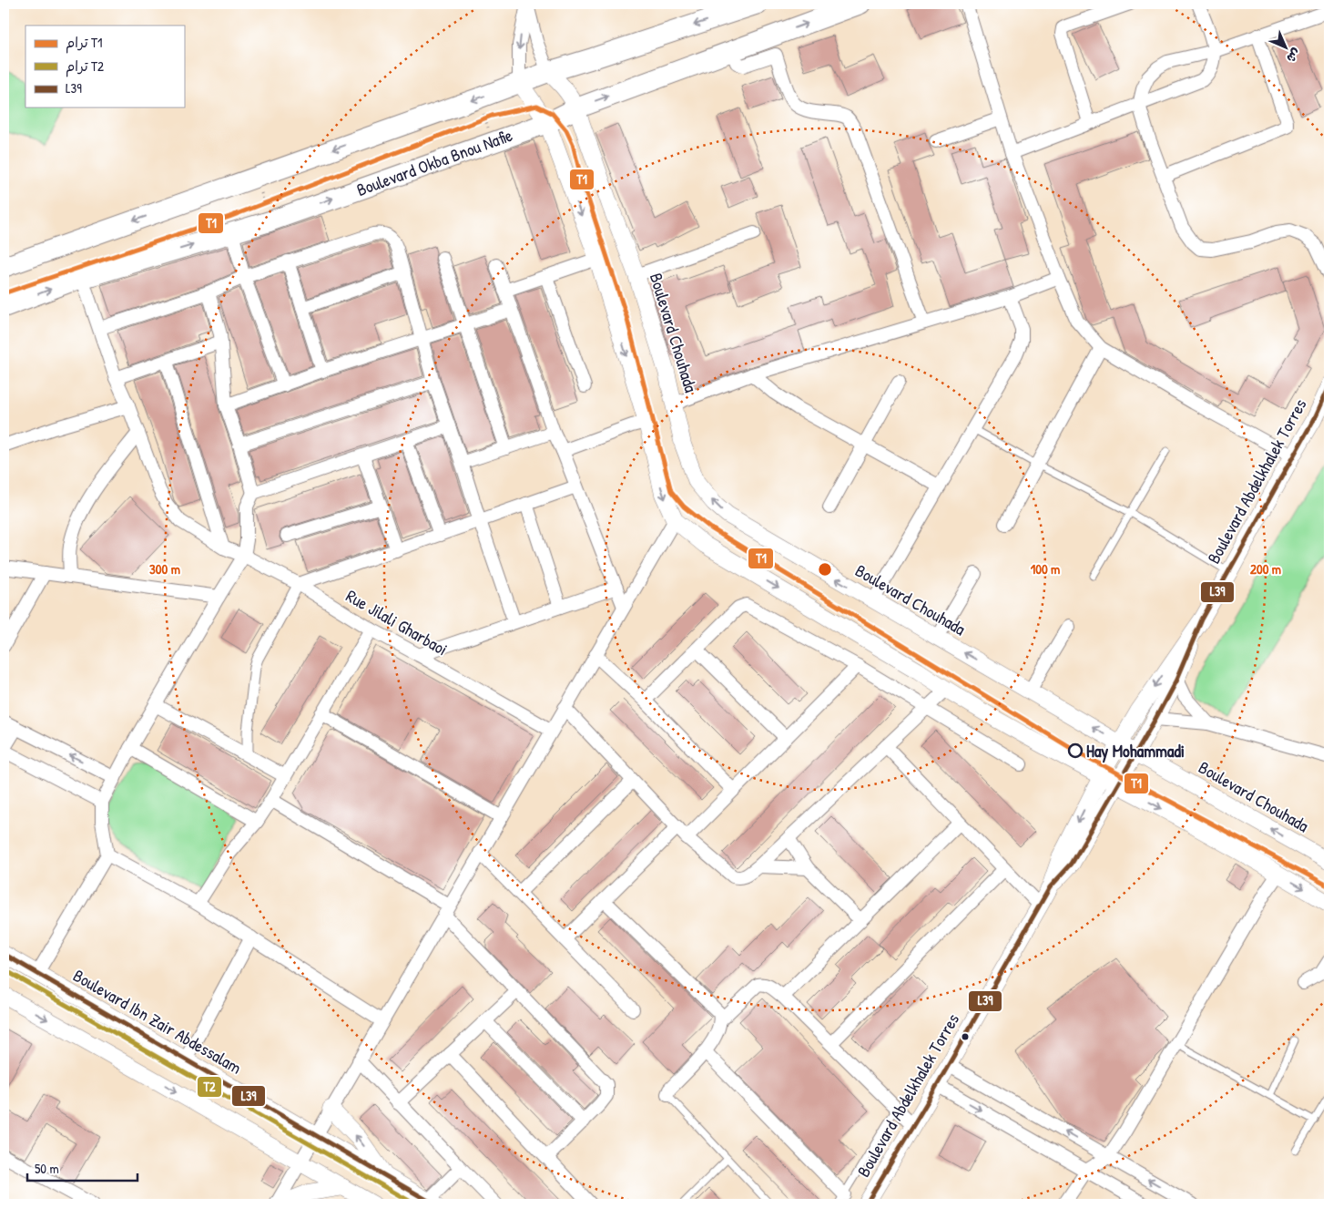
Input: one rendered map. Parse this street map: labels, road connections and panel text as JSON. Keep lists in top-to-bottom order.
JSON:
{
  "streets": {
    "main road": ["Boulevard Okba Bnou Nafie"],
    "street": [
      "Boulevard Chouhada",
      "Boulevard Abdelkhalek Torres",
      "Rue Jilali Gharbaoi",
      "Boulevard Ibn Zair Abdessalam"
    ]
  },
  "crossings": [
    ["Boulevard Okba Bnou Nafie", "Boulevard Chouhada"],
    ["Boulevard Okba Bnou Nafie", "Rue Jilali Gharbaoi"],
    ["Boulevard Chouhada", "Boulevard Abdelkhalek Torres"]
  ],
  "places": ["Hay Mohammadi"],
  "lines": ["tram line T1", "transit line L39", "tram line T2"],
  "legend": ["ترام T1", "ترام T2", "L39"],
  "scale_bar": "50 m",
  "north": "bottom right",
  "rings": ["100 m", "200 m", "300 m"]
}
